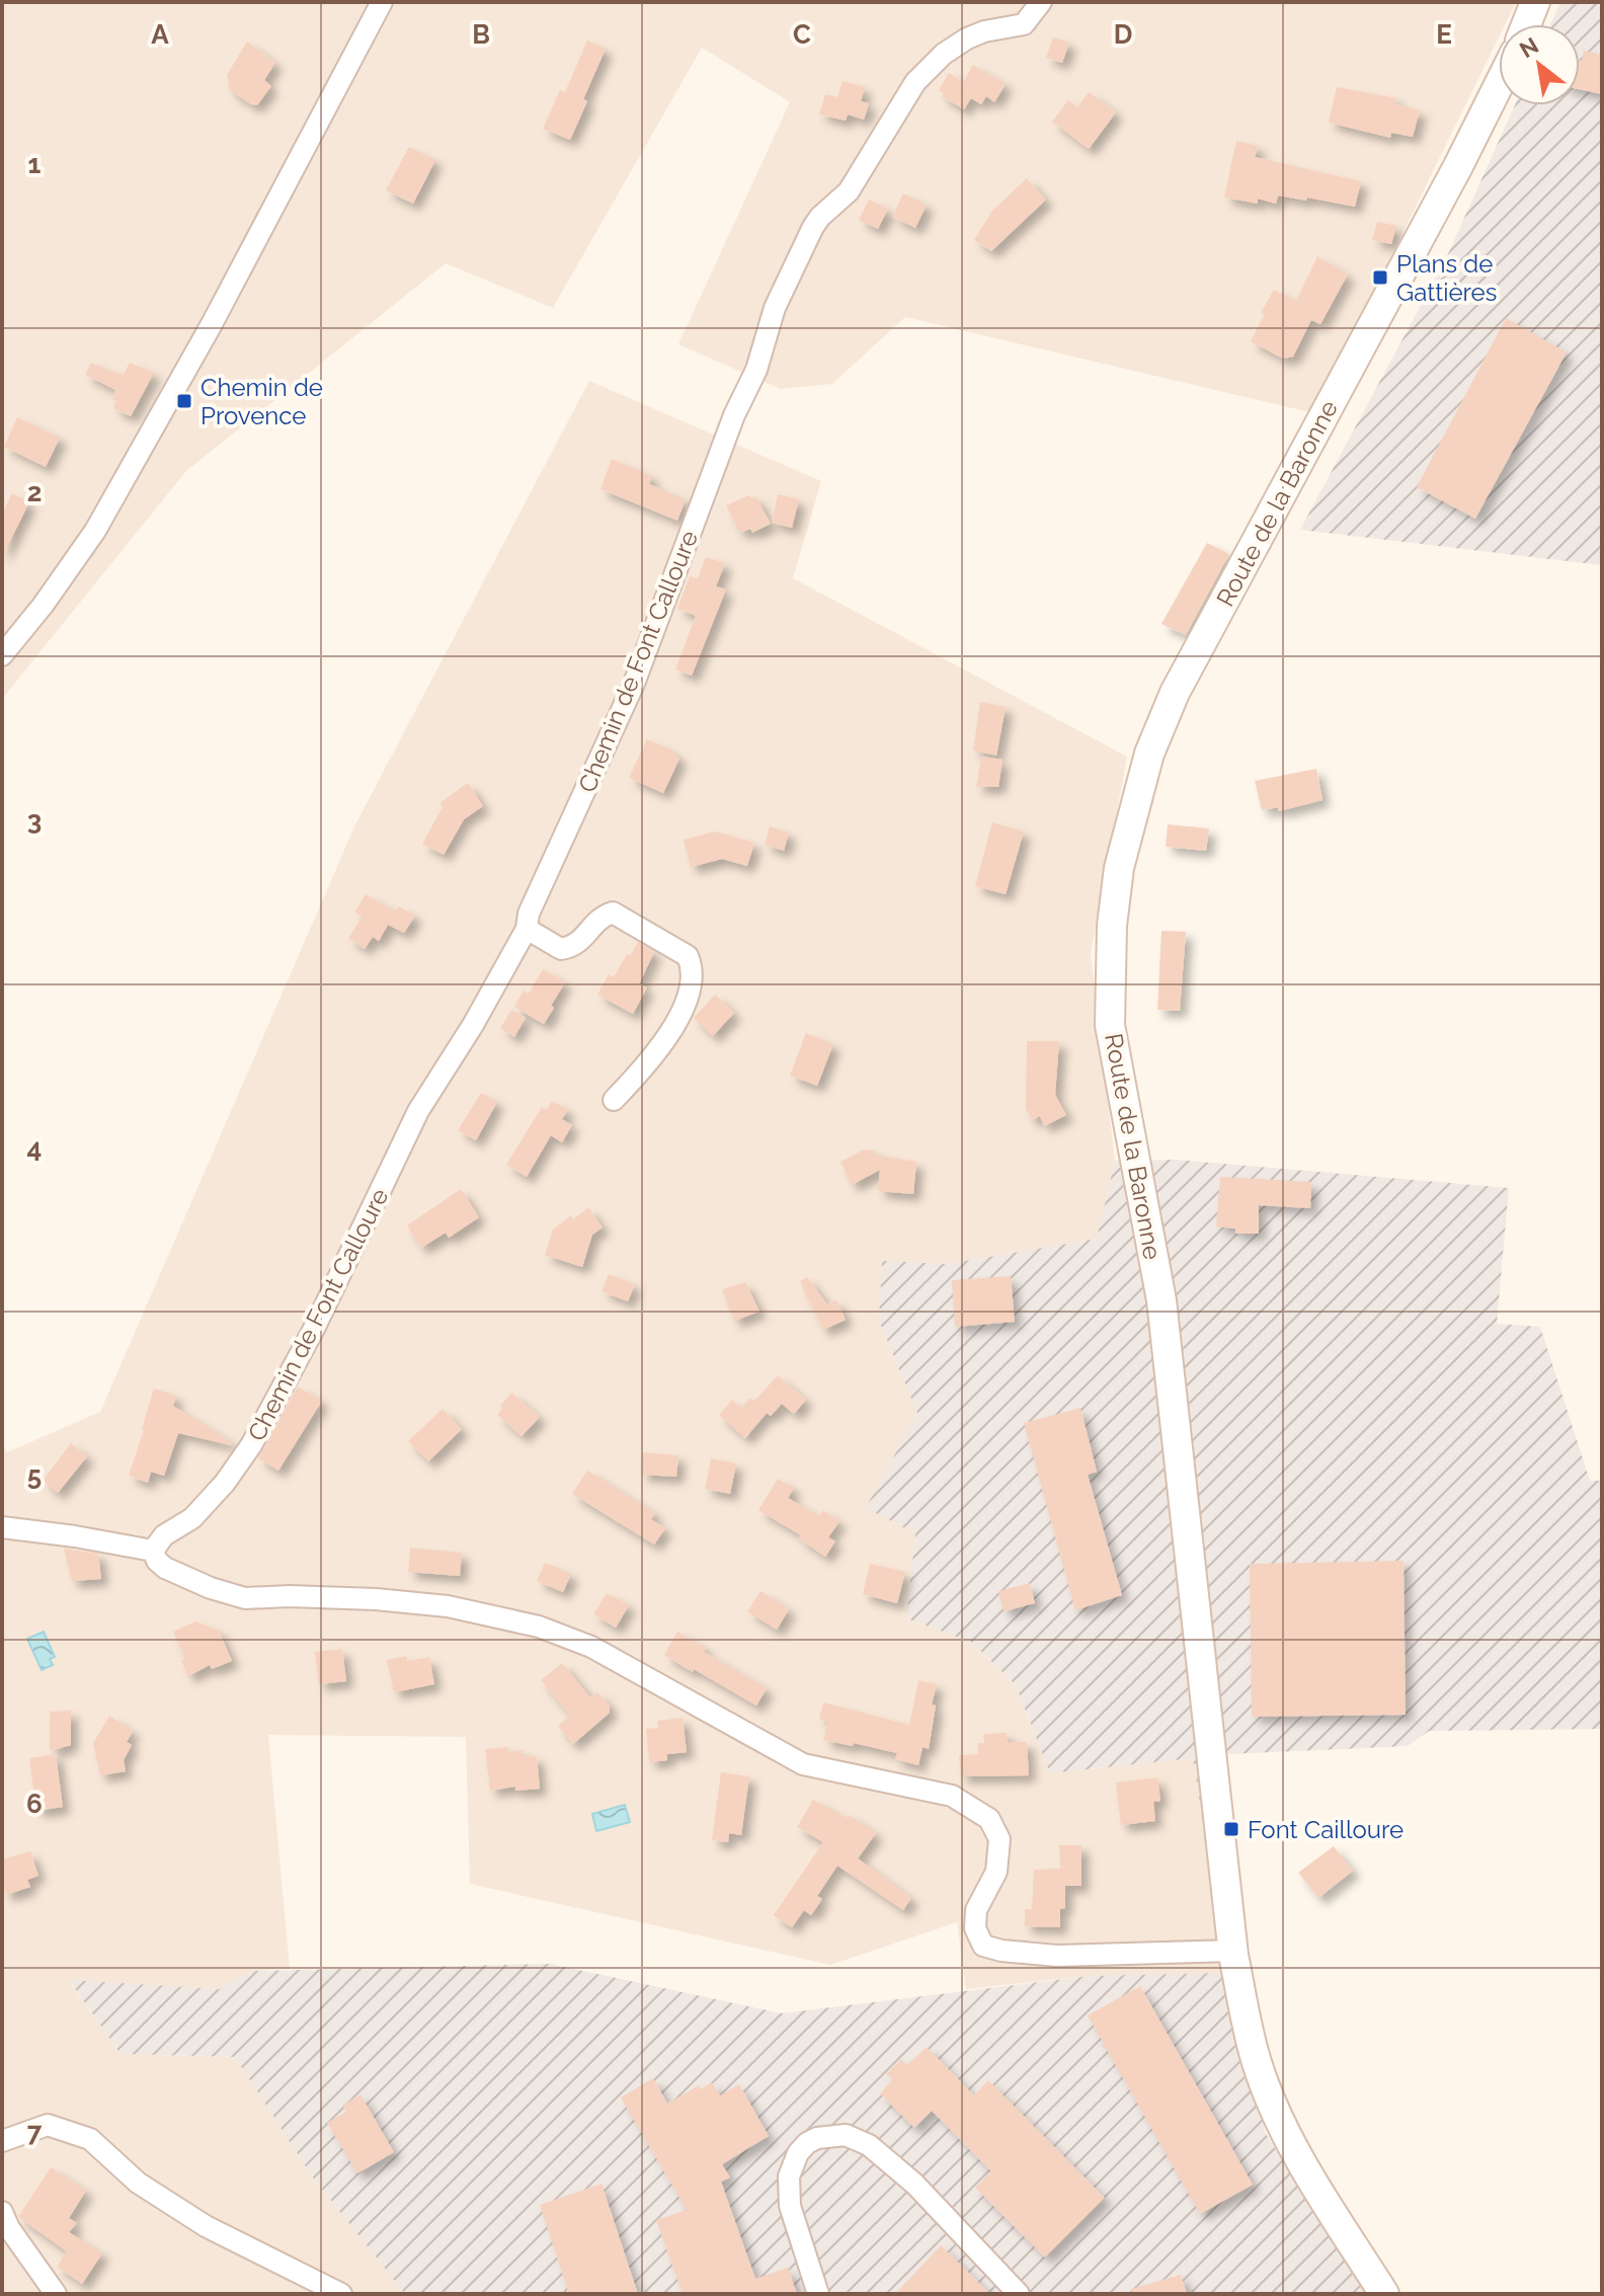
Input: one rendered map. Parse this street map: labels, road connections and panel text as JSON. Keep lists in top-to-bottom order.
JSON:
{
  "streets": {
    "main road": ["Route de la Baronne"],
    "street": ["Chemin de Font Calloure"]
  },
  "places": {
    "transit": ["Plans de Gattières", "Chemin de Provence", "Font Cailloure"]
  },
  "north": "top left",
  "grid": {
    "columns": [
      "A",
      "B",
      "C",
      "D",
      "E"
    ],
    "rows": [
      "1",
      "2",
      "3",
      "4",
      "5",
      "6",
      "7"
    ]
  }
}
